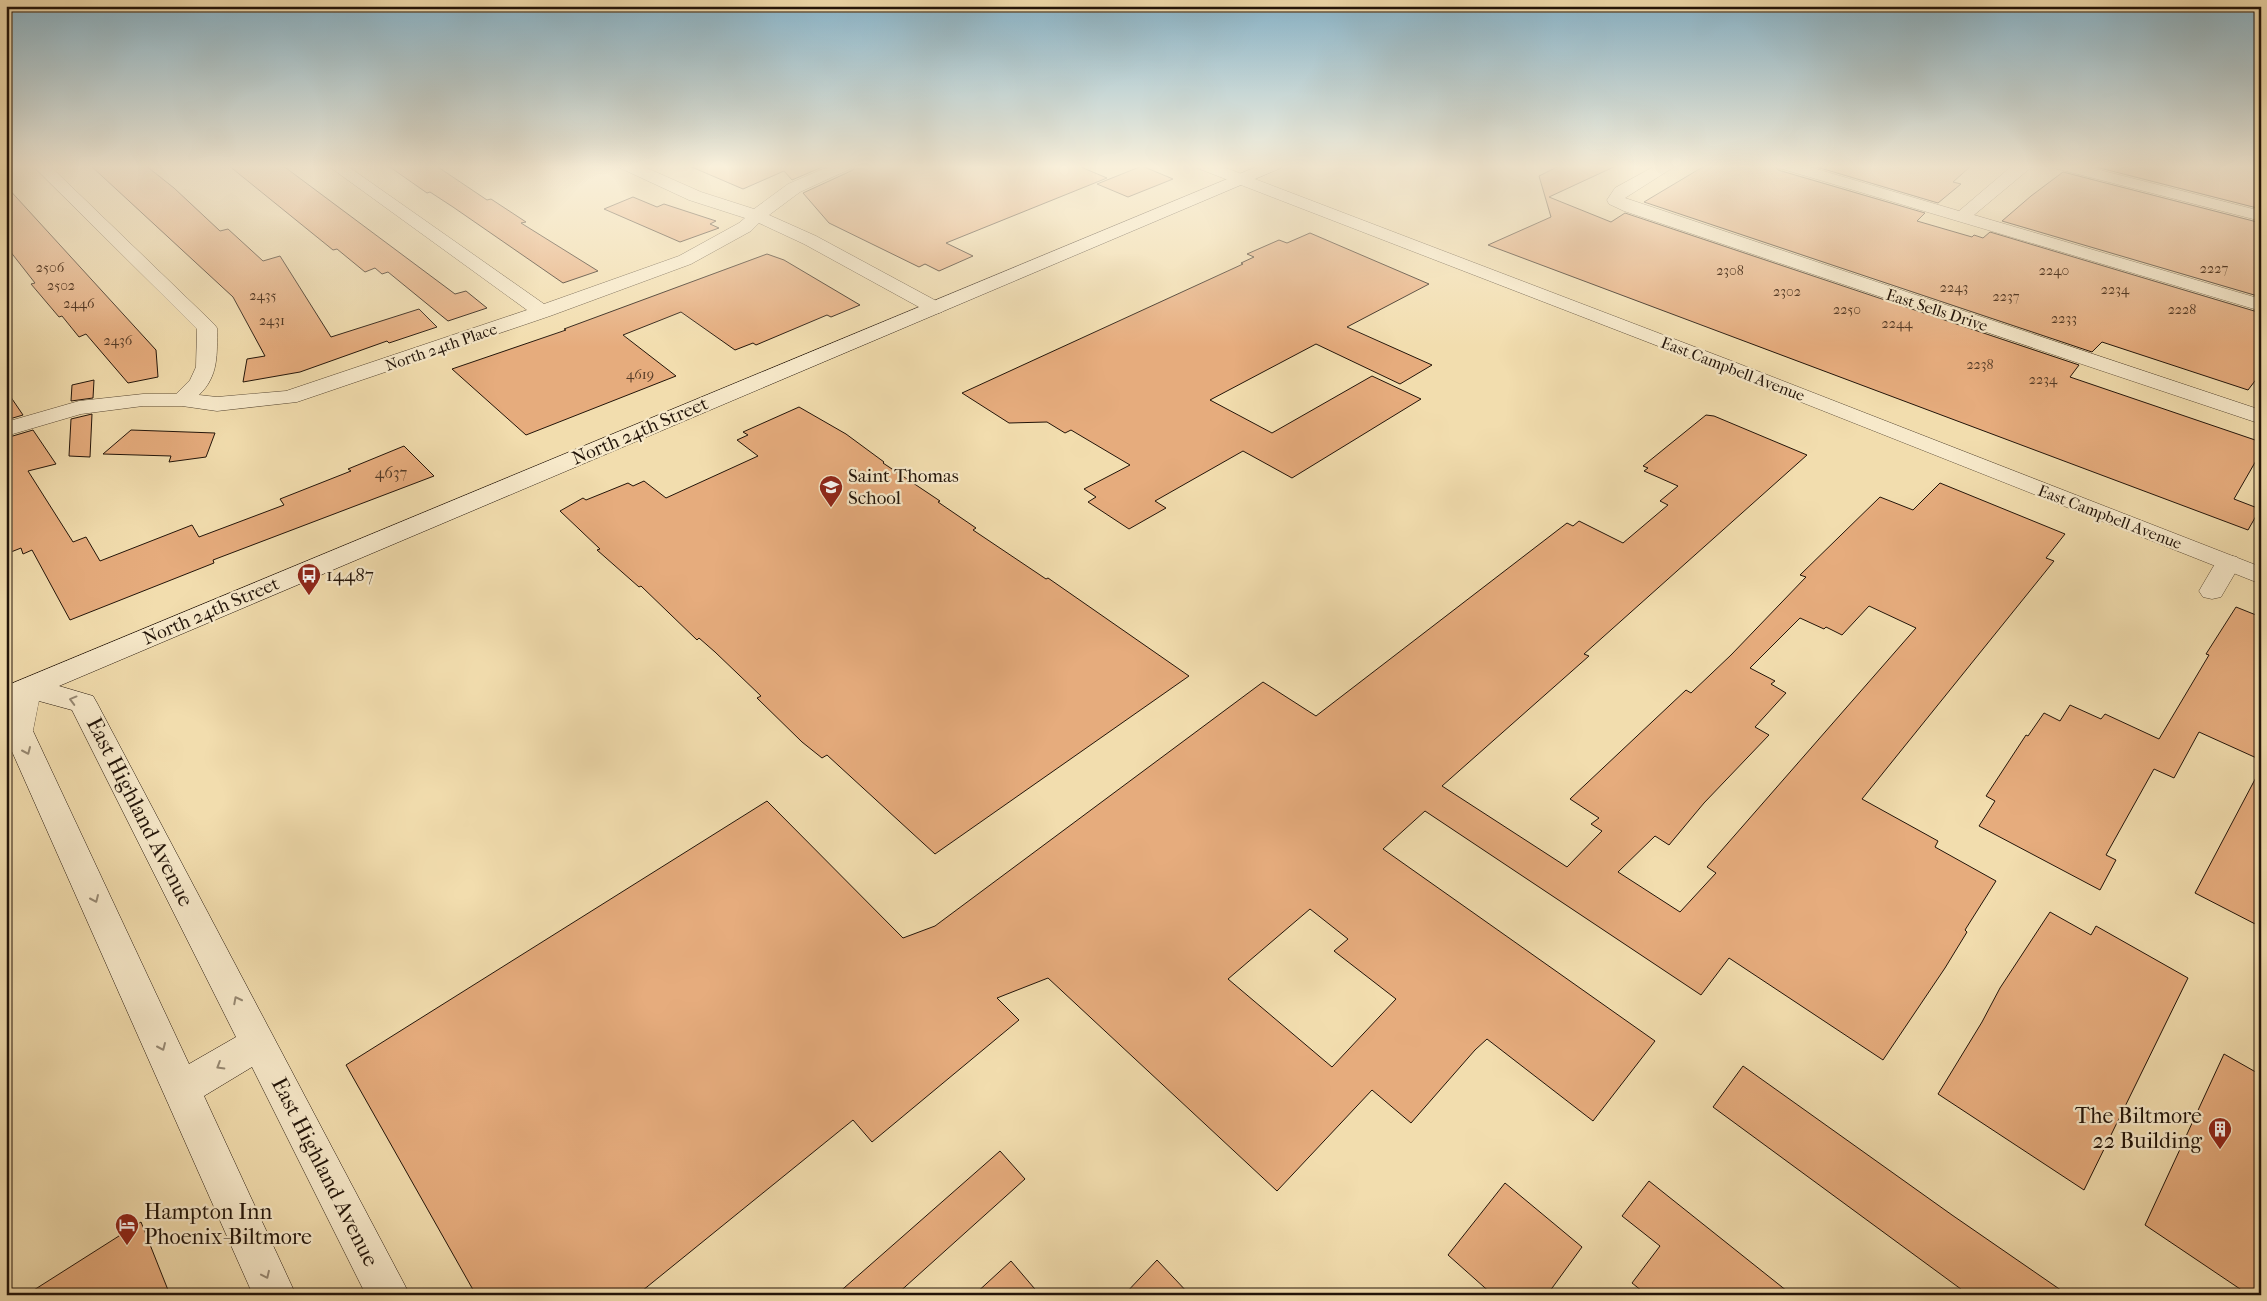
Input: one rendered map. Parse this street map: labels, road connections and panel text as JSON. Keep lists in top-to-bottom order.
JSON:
{
  "streets": {
    "street": [
      "East Sells Drive",
      "North 24th Place",
      "East Campbell Avenue",
      "North 24th Street",
      "East Highland Avenue"
    ]
  },
  "crossings": [
    ["North 24th Street", "East Highland Avenue"]
  ],
  "places": {
    "school or university": ["Saint Thomas School"],
    "bus stop": ["14487"],
    "building": ["The Biltmore 22 Building"],
    "hotel": ["Hampton Inn Phoenix-Biltmore"]
  },
  "house_numbers": [
    "2506",
    "2227",
    "2308",
    "2240",
    "2502",
    "2243",
    "2234",
    "2302",
    "2435",
    "2237",
    "2446",
    "2250",
    "2228",
    "2233",
    "2431",
    "2244",
    "2436",
    "2238",
    "4619",
    "2234",
    "4637"
  ]
}
